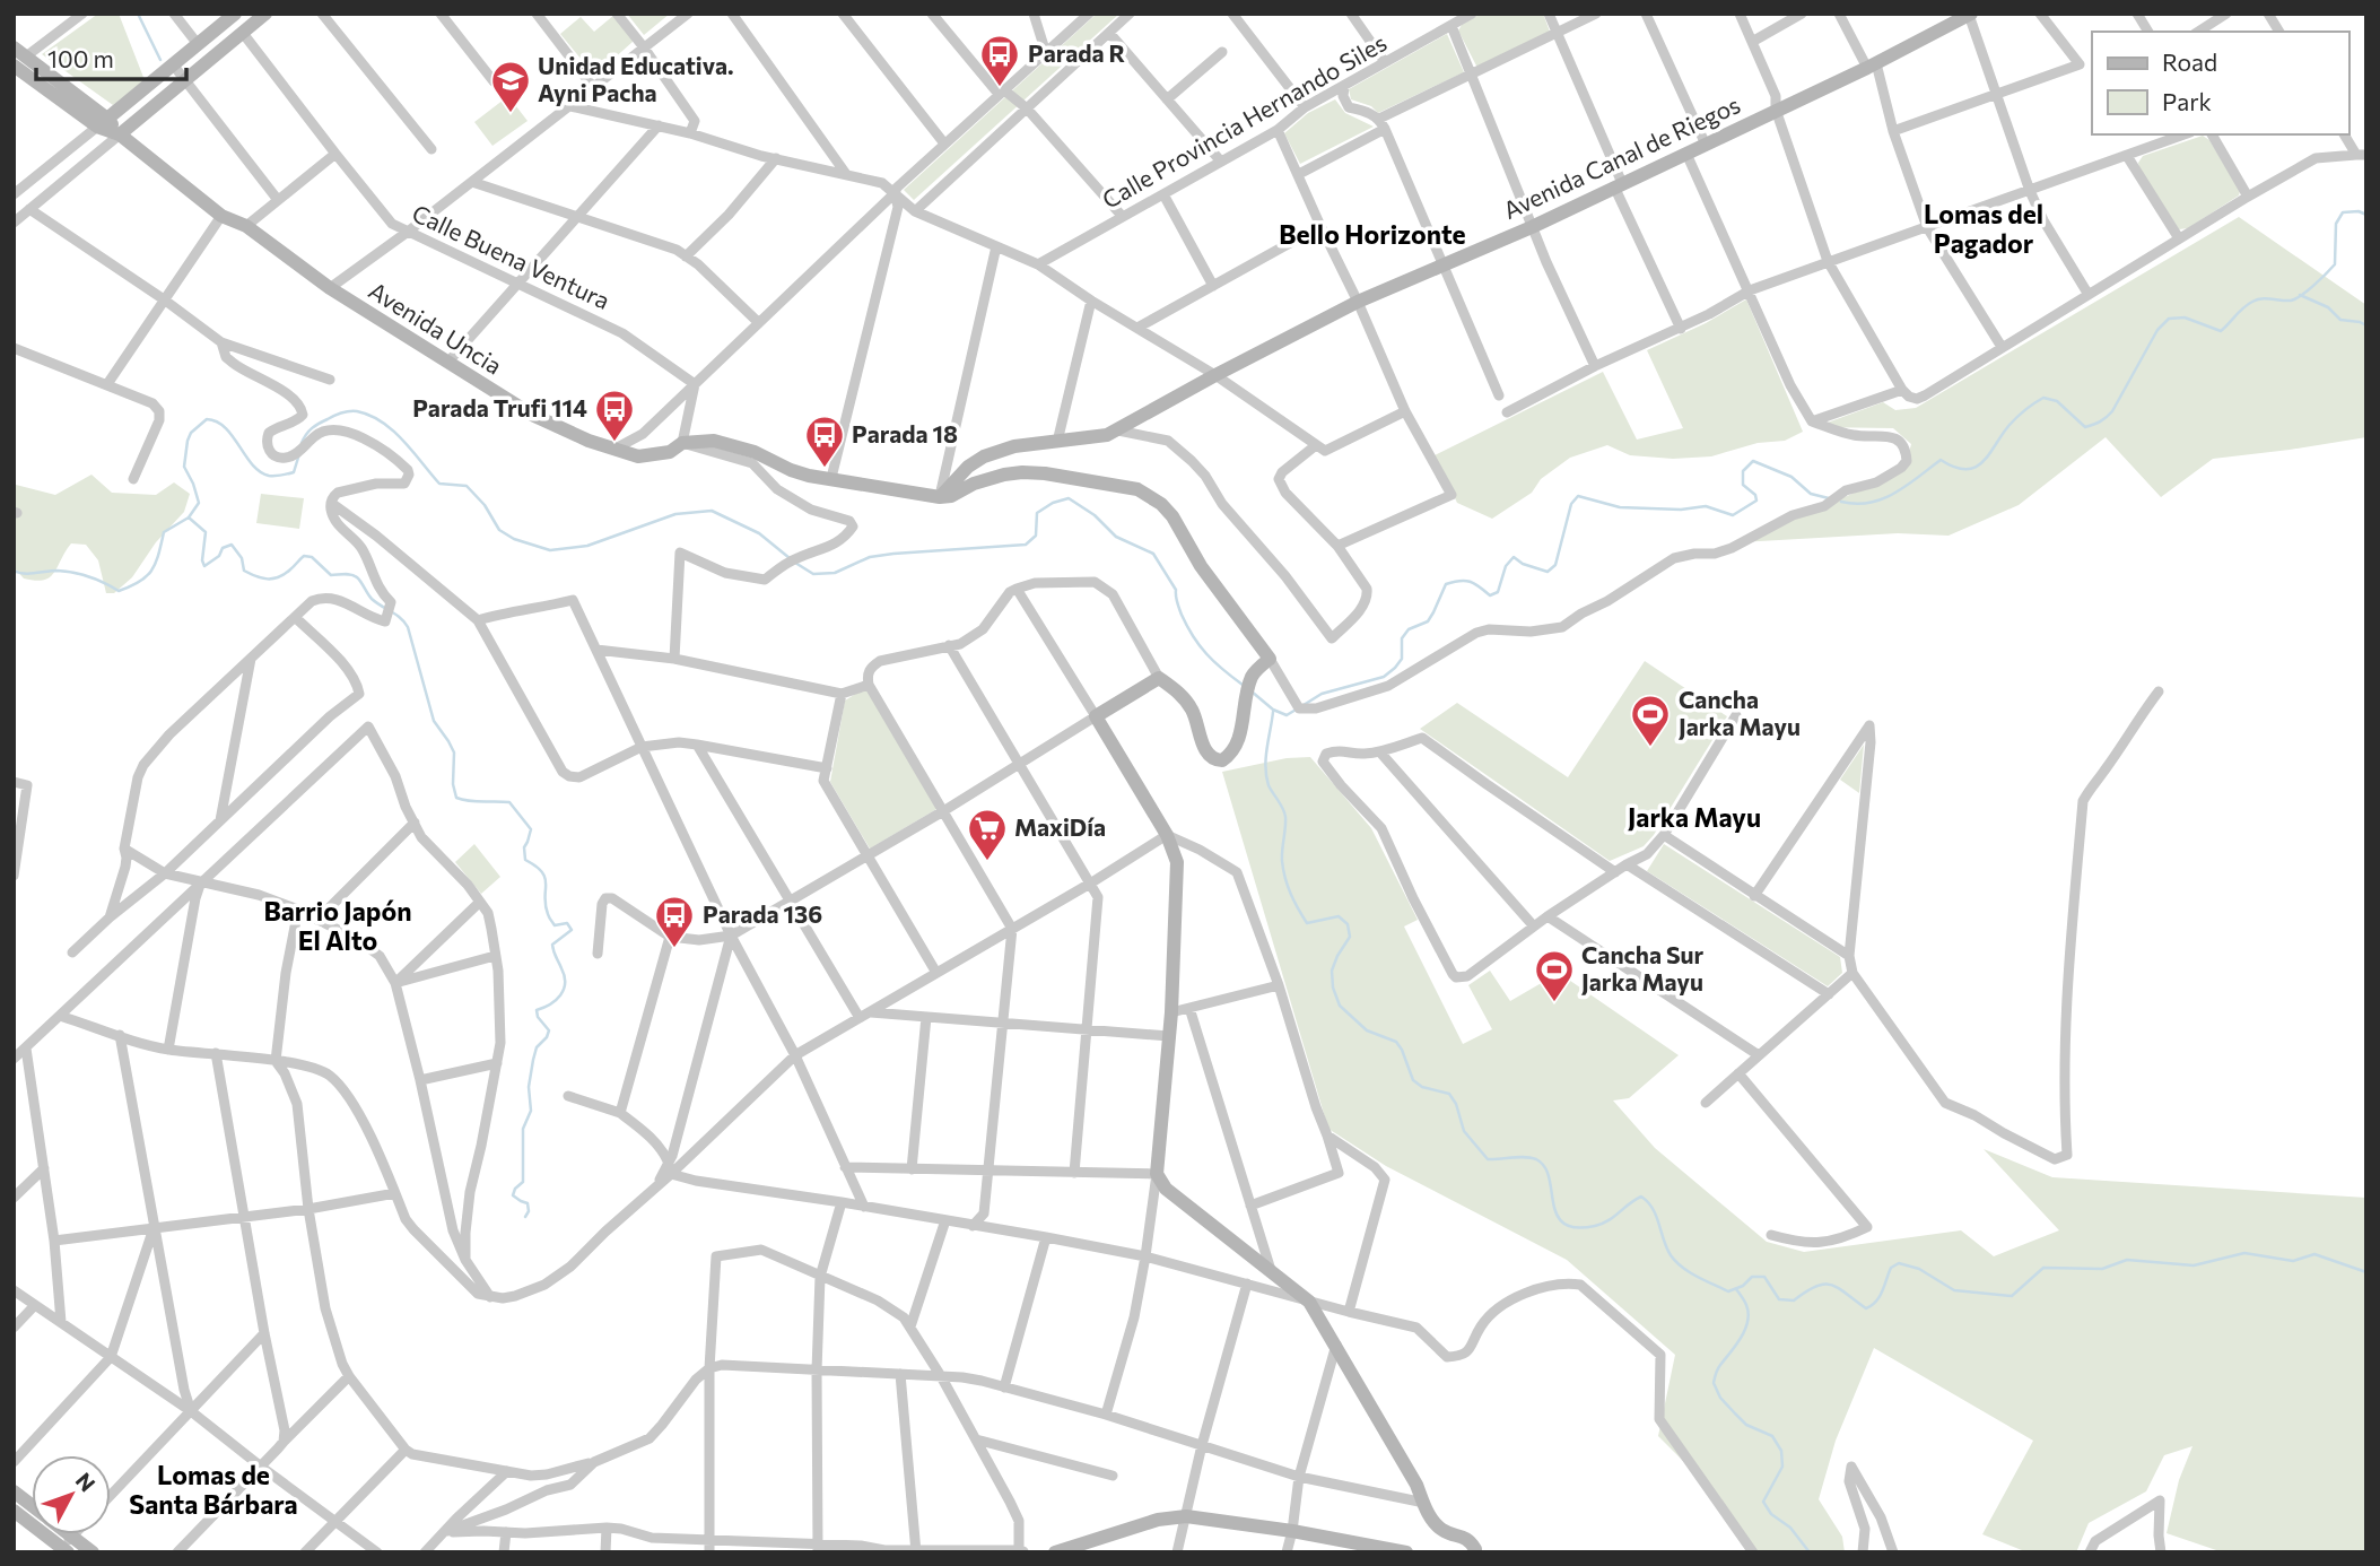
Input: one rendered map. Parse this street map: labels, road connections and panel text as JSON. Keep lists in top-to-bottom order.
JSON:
{
  "streets": {
    "street": [
      "Calle Provincia Hernando Siles",
      "Avenida Canal de Riegos",
      "Calle Buena Ventura",
      "Avenida Uncia"
    ]
  },
  "crossings": [
    ["Avenida Canal de Riegos", "Avenida Uncia"]
  ],
  "districts": [
    "Lomas del Pagador",
    "Bello Horizonte",
    "Jarka Mayu",
    "Barrio Japón El Alto",
    "Lomas de Santa Bárbara"
  ],
  "places": {
    "bus stop": [
      "Parada R",
      "Parada Trufi 114",
      "Parada 18",
      "Parada 136"
    ],
    "school or university": ["Unidad Educativa. Ayni Pacha"],
    "sports": ["Cancha Jarka Mayu", "Cancha Sur Jarka Mayu"],
    "supermarket": ["MaxiDía"]
  },
  "legend": ["Road", "Park"],
  "scale_bar": "100 m",
  "north": "top right"
}
